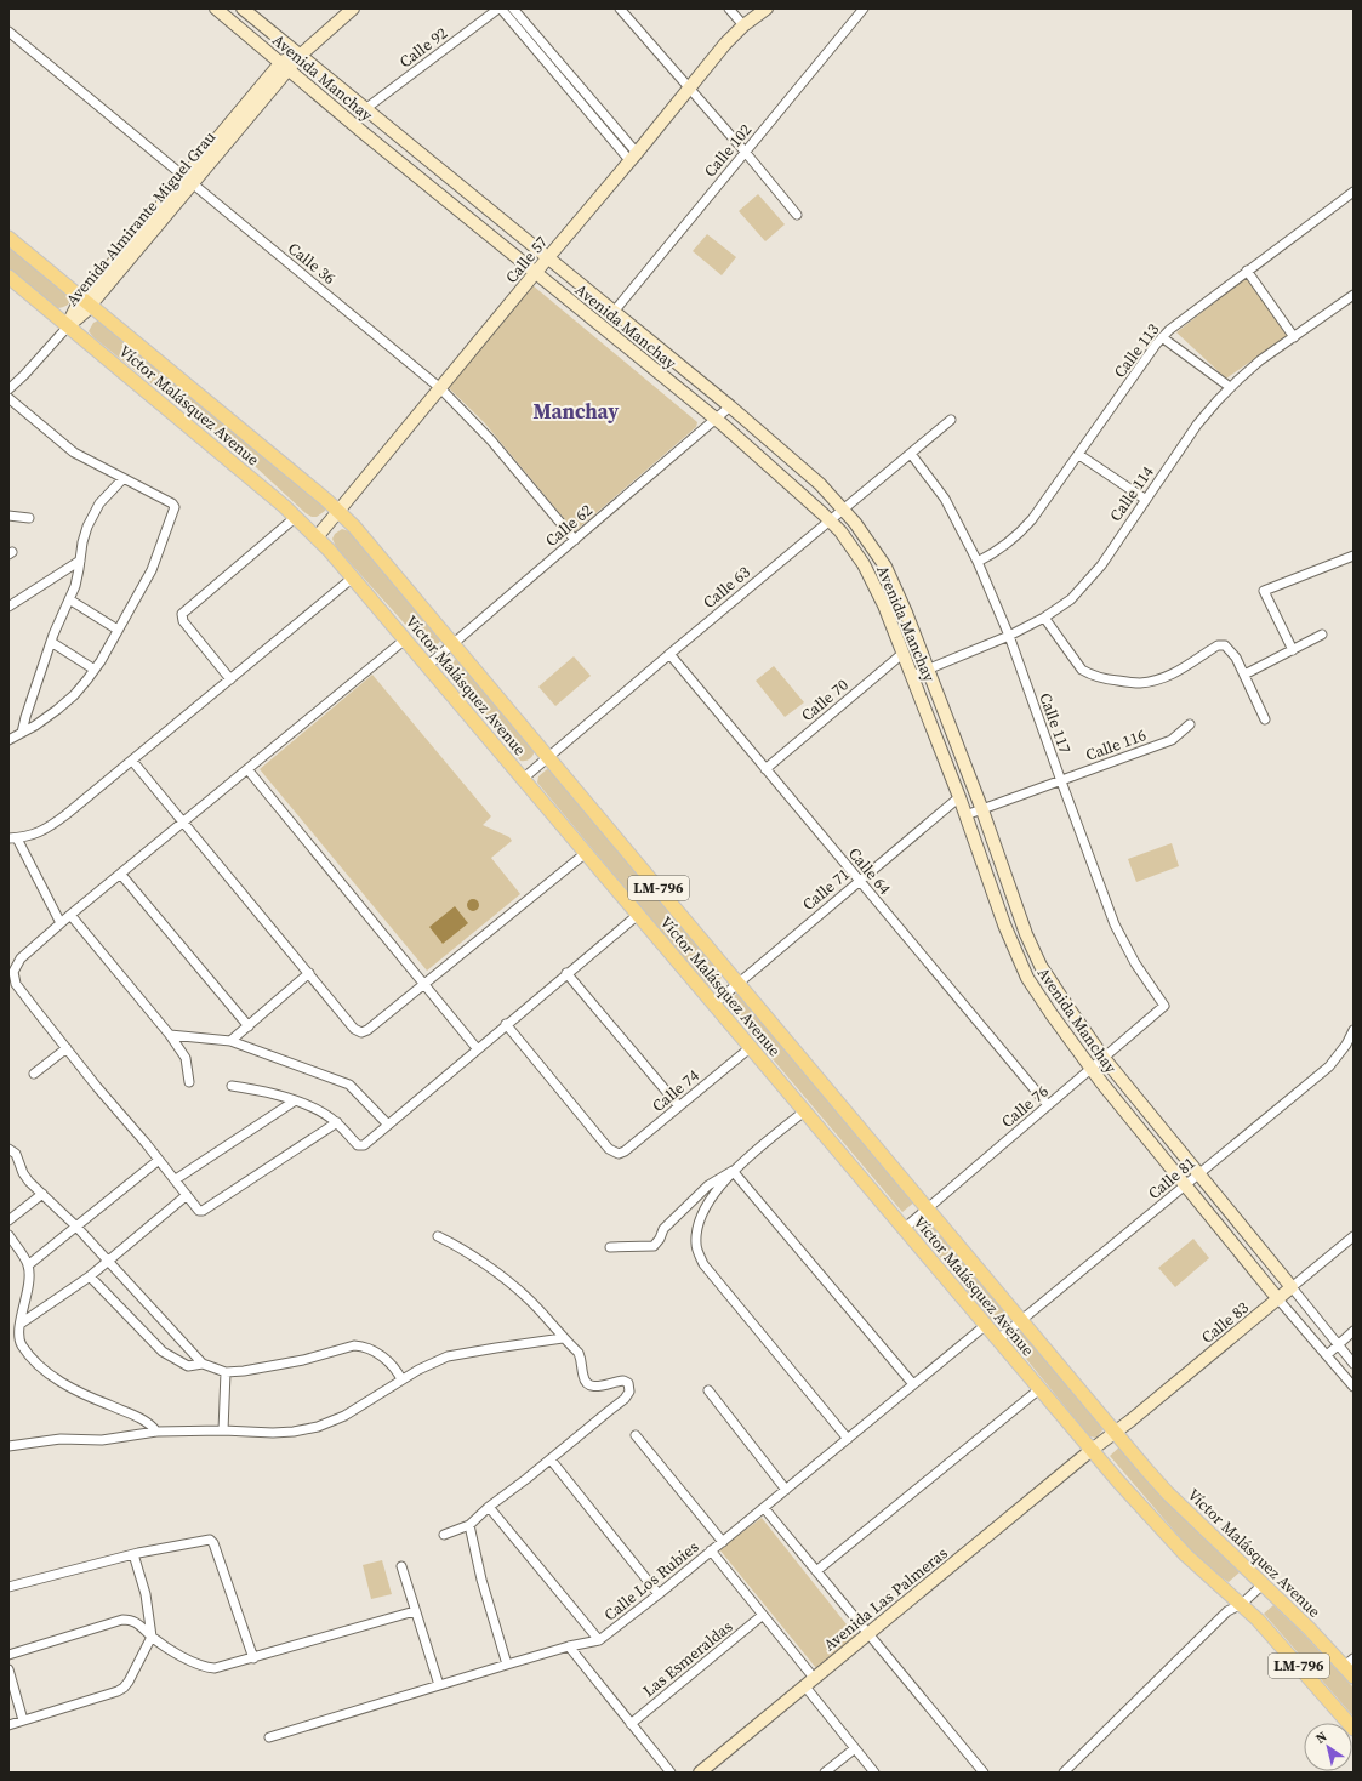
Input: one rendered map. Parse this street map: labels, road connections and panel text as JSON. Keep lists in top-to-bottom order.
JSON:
{
  "streets": {
    "main road": ["Víctor Malásquez Avenue", "LM-796"],
    "street": [
      "Calle 92",
      "Avenida Manchay",
      "Calle 102",
      "Avenida Almirante Miguel Grau",
      "Calle 57",
      "Calle 36",
      "Calle 113",
      "Calle 114",
      "Calle 62",
      "Calle 63",
      "Calle 70",
      "Calle 117",
      "Calle 116",
      "Calle 64",
      "Calle 71",
      "Calle 74",
      "Calle 76",
      "Calle 81",
      "Calle 83",
      "Calle Los Rubies",
      "Avenida Las Palmeras",
      "Las Esmeraldas"
    ]
  },
  "crossings": [
    ["Calle 92", "Avenida Manchay"],
    ["Avenida Manchay", "Calle 102"],
    ["Avenida Manchay", "Avenida Almirante Miguel Grau"],
    ["Avenida Manchay", "Calle 57"],
    ["Avenida Manchay", "Calle 114"],
    ["Avenida Manchay", "Calle 62"],
    ["Avenida Manchay", "Calle 63"],
    ["Avenida Manchay", "Calle 70"],
    ["Avenida Manchay", "Calle 116"],
    ["Avenida Manchay", "Calle 71"],
    ["Avenida Manchay", "Calle 76"],
    ["Avenida Manchay", "Calle 81"],
    ["Avenida Manchay", "Calle 83"],
    ["Avenida Almirante Miguel Grau", "Calle 36"],
    ["Avenida Almirante Miguel Grau", "Víctor Malásquez Avenue"],
    ["Calle 57", "Calle 36"],
    ["Calle 57", "Víctor Malásquez Avenue"],
    ["Calle 36", "Calle 62"],
    ["Calle 113", "Calle 117"],
    ["Víctor Malásquez Avenue", "Calle 62"],
    ["Víctor Malásquez Avenue", "Calle 63"],
    ["Víctor Malásquez Avenue", "Calle 71"],
    ["Víctor Malásquez Avenue", "Calle 74"],
    ["Víctor Malásquez Avenue", "Calle 76"],
    ["Víctor Malásquez Avenue", "Calle 81"],
    ["Víctor Malásquez Avenue", "Calle 83"],
    ["Víctor Malásquez Avenue", "Calle Los Rubies"],
    ["Víctor Malásquez Avenue", "Avenida Las Palmeras"],
    ["Calle 114", "Calle 117"],
    ["Calle 63", "Calle 117"],
    ["Calle 63", "Calle 64"],
    ["Calle 70", "Calle 64"],
    ["Calle 117", "Calle 116"],
    ["Calle 117", "Calle 76"],
    ["Calle 64", "Calle 71"],
    ["Calle 64", "Calle 76"],
    ["Calle 83", "Avenida Las Palmeras"]
  ],
  "districts": ["Manchay"],
  "north": "top left"
}
